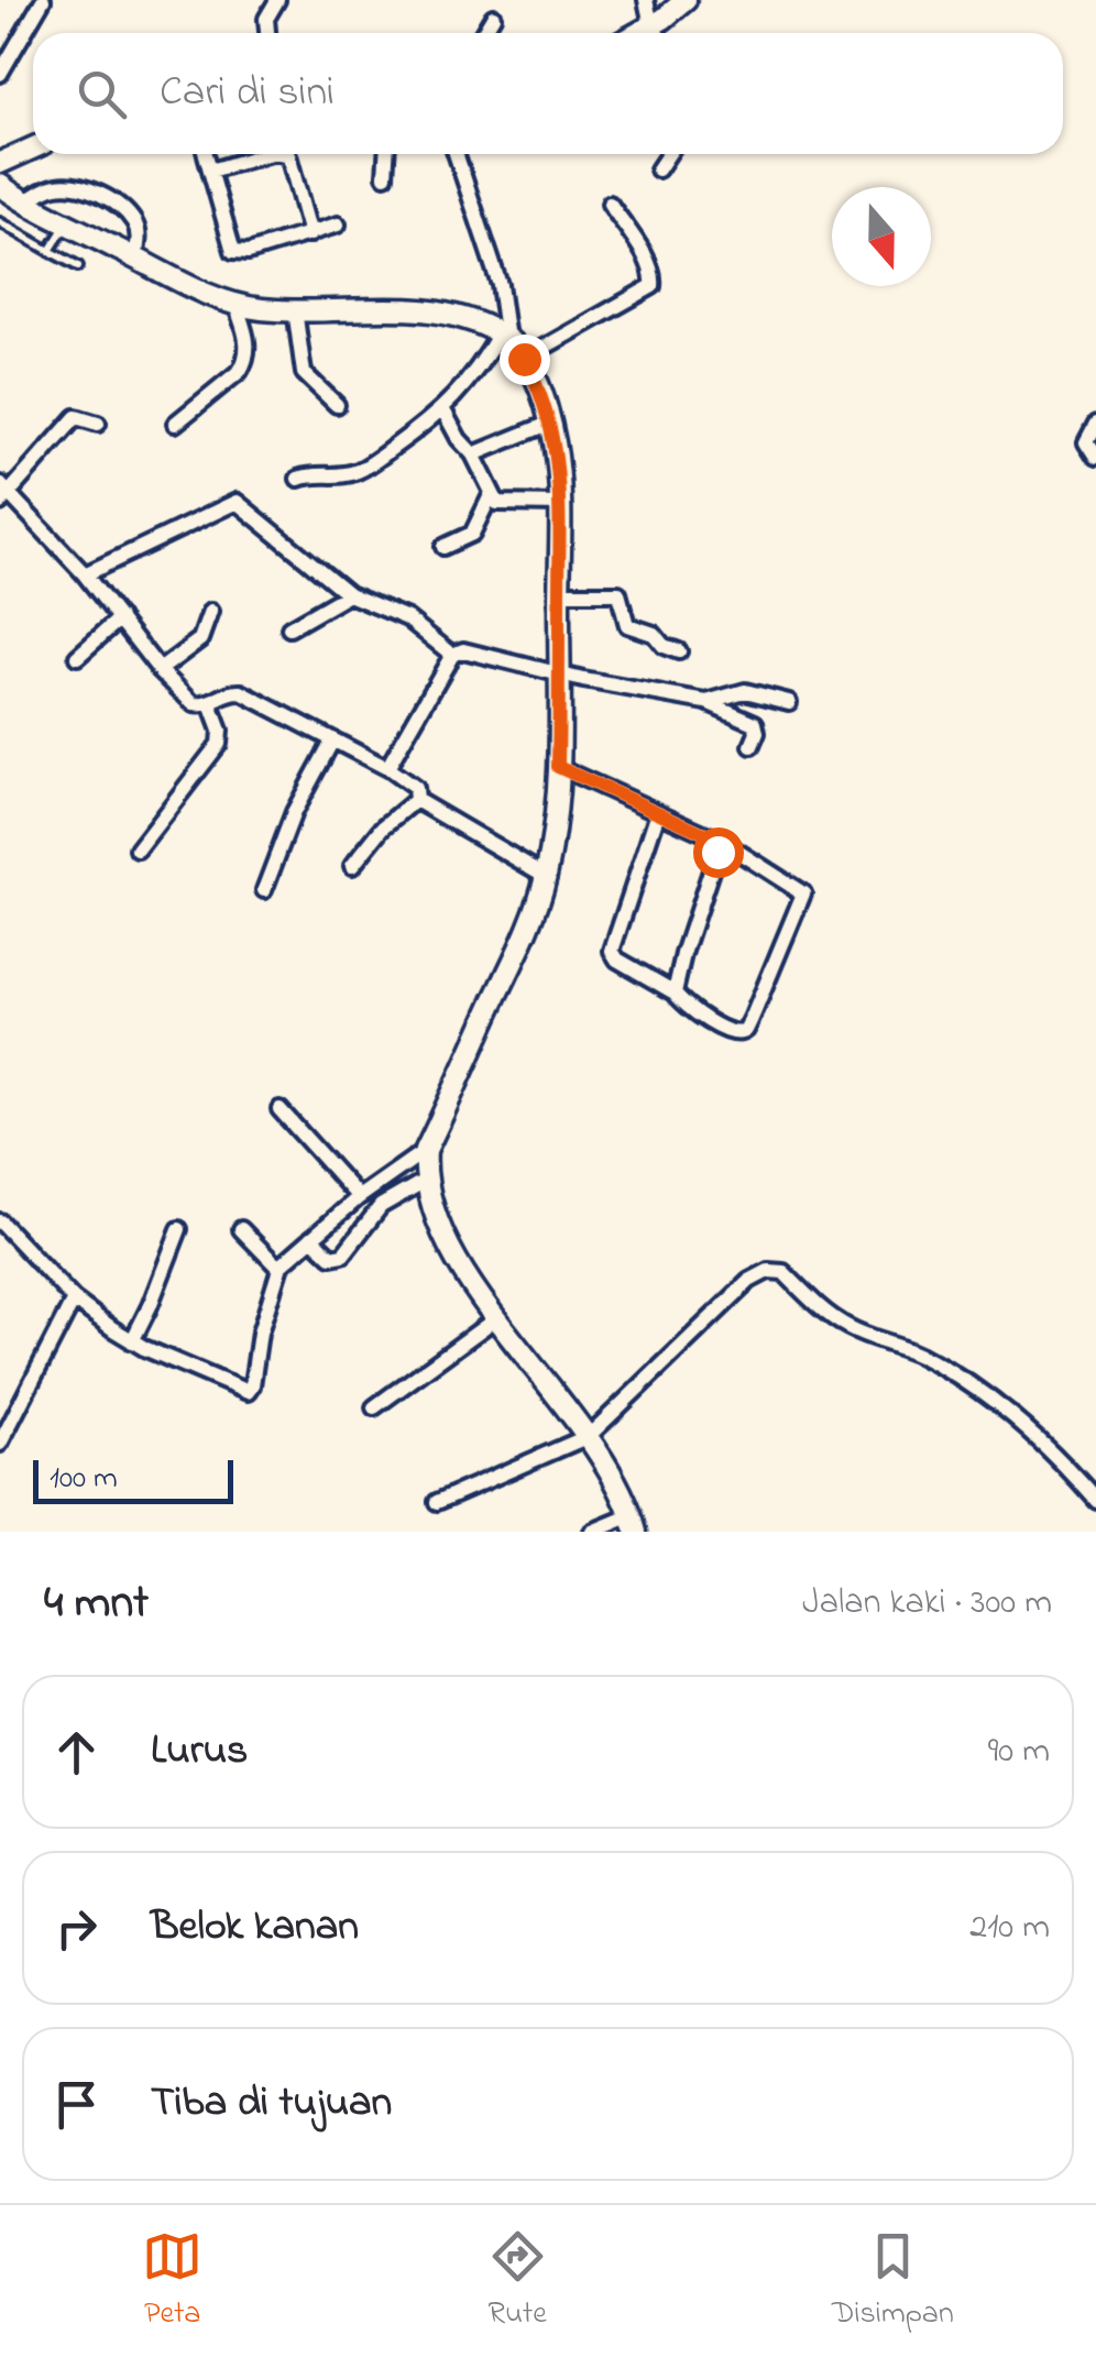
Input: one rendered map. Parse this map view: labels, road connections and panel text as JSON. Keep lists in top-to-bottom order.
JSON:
{
  "scale_bar": "100 m",
  "north": "bottom",
  "page": {
    "search": "Cari di sini",
    "scale": "100 m",
    "heading": ["4 mnt", "Jalan kaki · 300 m"],
    "list": [
      ["Lurus", "90 m"],
      ["Belok kanan", "210 m"],
      "Tiba di tujuan"
    ],
    "nav": ["Peta", "Rute", "Disimpan"]
  }
}
